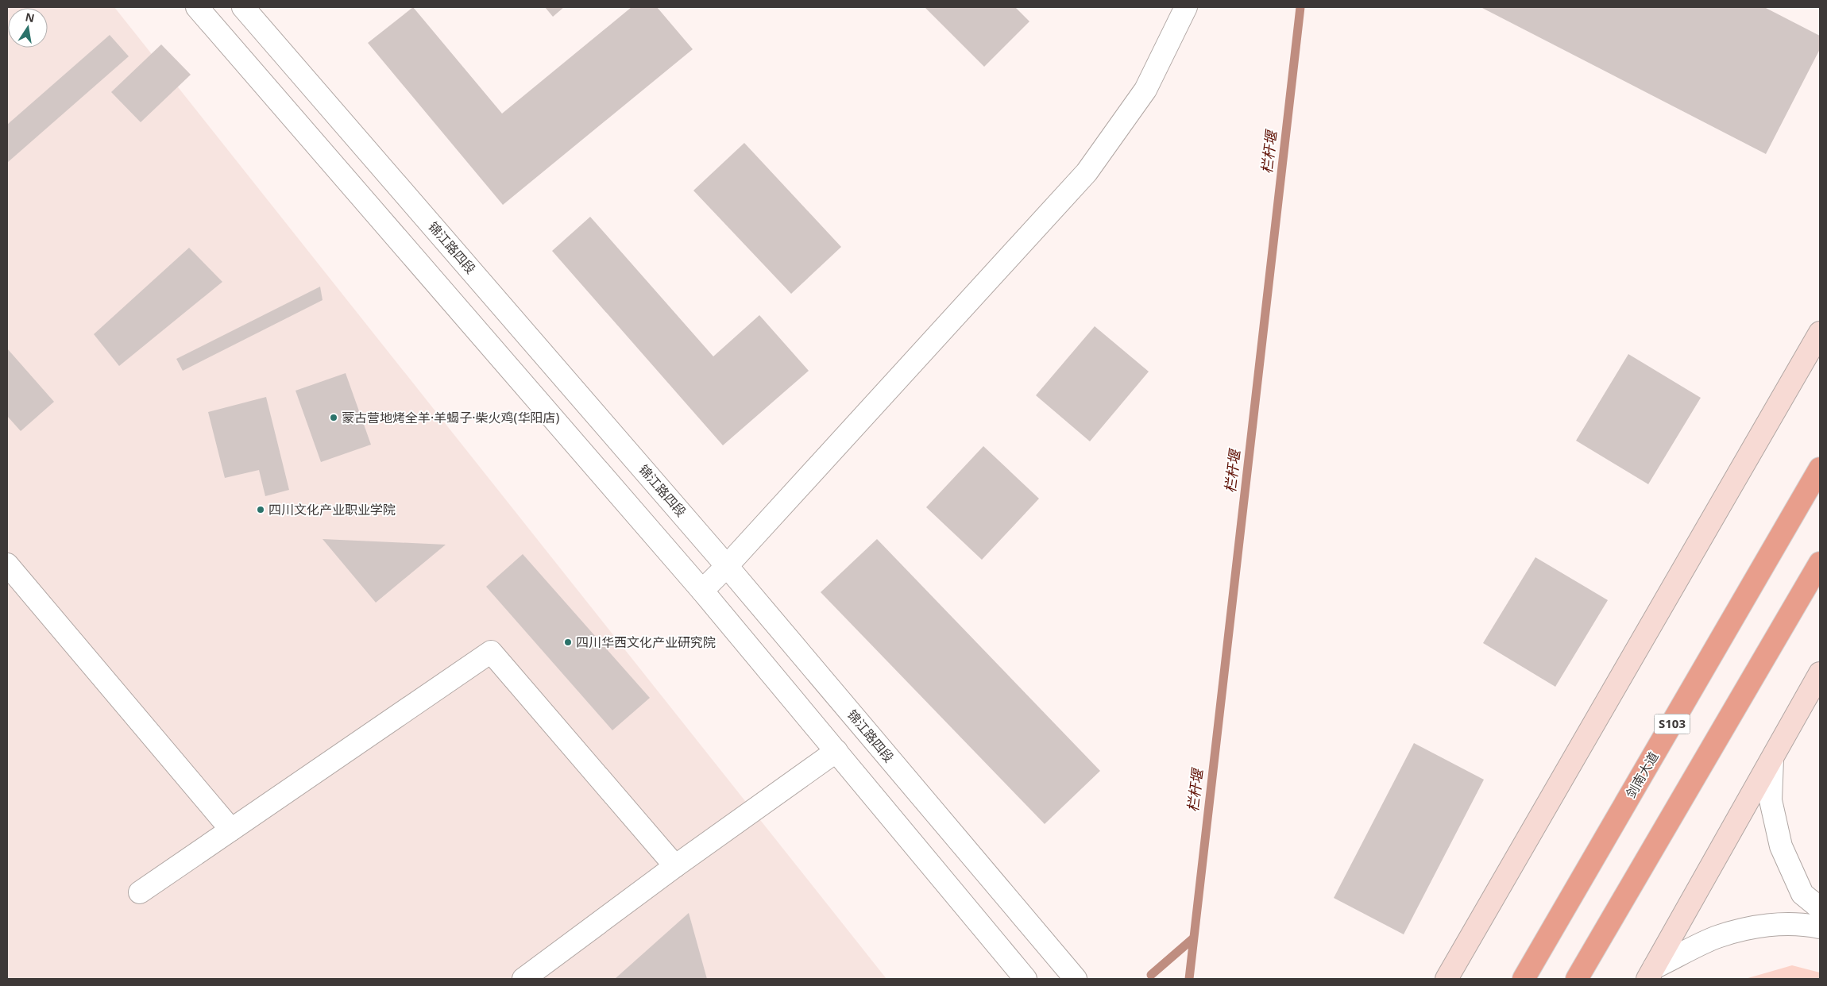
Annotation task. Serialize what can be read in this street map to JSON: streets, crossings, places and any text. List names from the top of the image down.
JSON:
{
  "streets": {
    "highway": ["S103", "剑南大道"],
    "street": ["锦江路四段"]
  },
  "water": ["栏杆堰"],
  "places": ["蒙古营地烤全羊·羊蝎子·柴火鸡(华阳店)", "四川文化产业职业学院", "四川华西文化产业研究院"],
  "north": "top"
}
